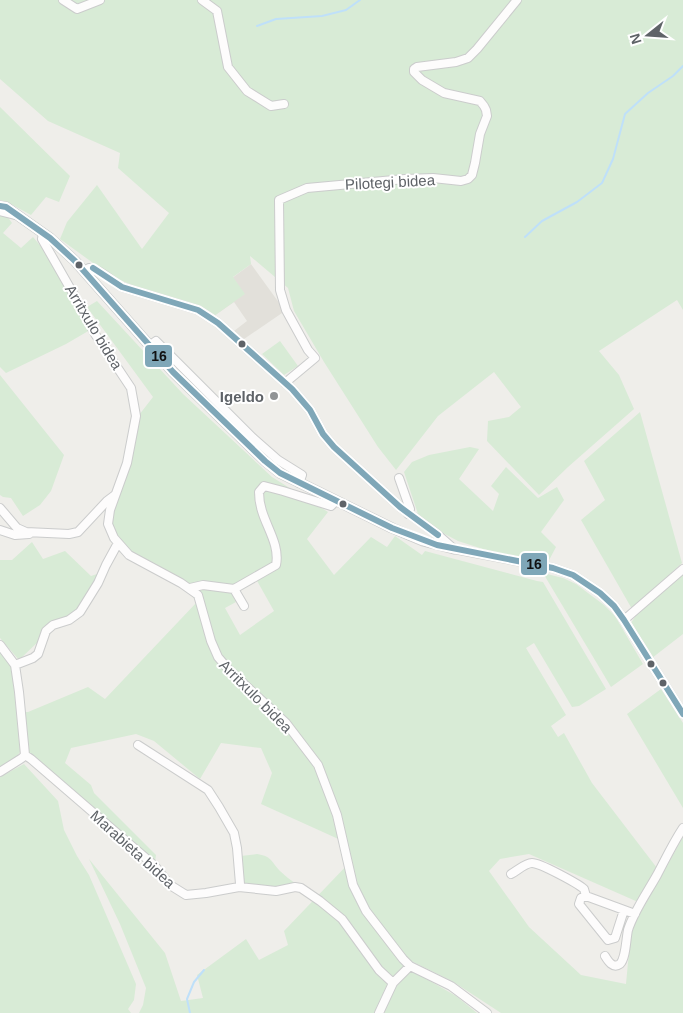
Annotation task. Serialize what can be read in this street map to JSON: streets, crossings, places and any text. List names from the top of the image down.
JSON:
{
  "streets": {
    "street": ["Pilotegi bidea", "Arritxulo bidea", "Marabieta bidea"]
  },
  "places": ["Igeldo"],
  "lines": ["transit line 16"],
  "north": "left"
}
